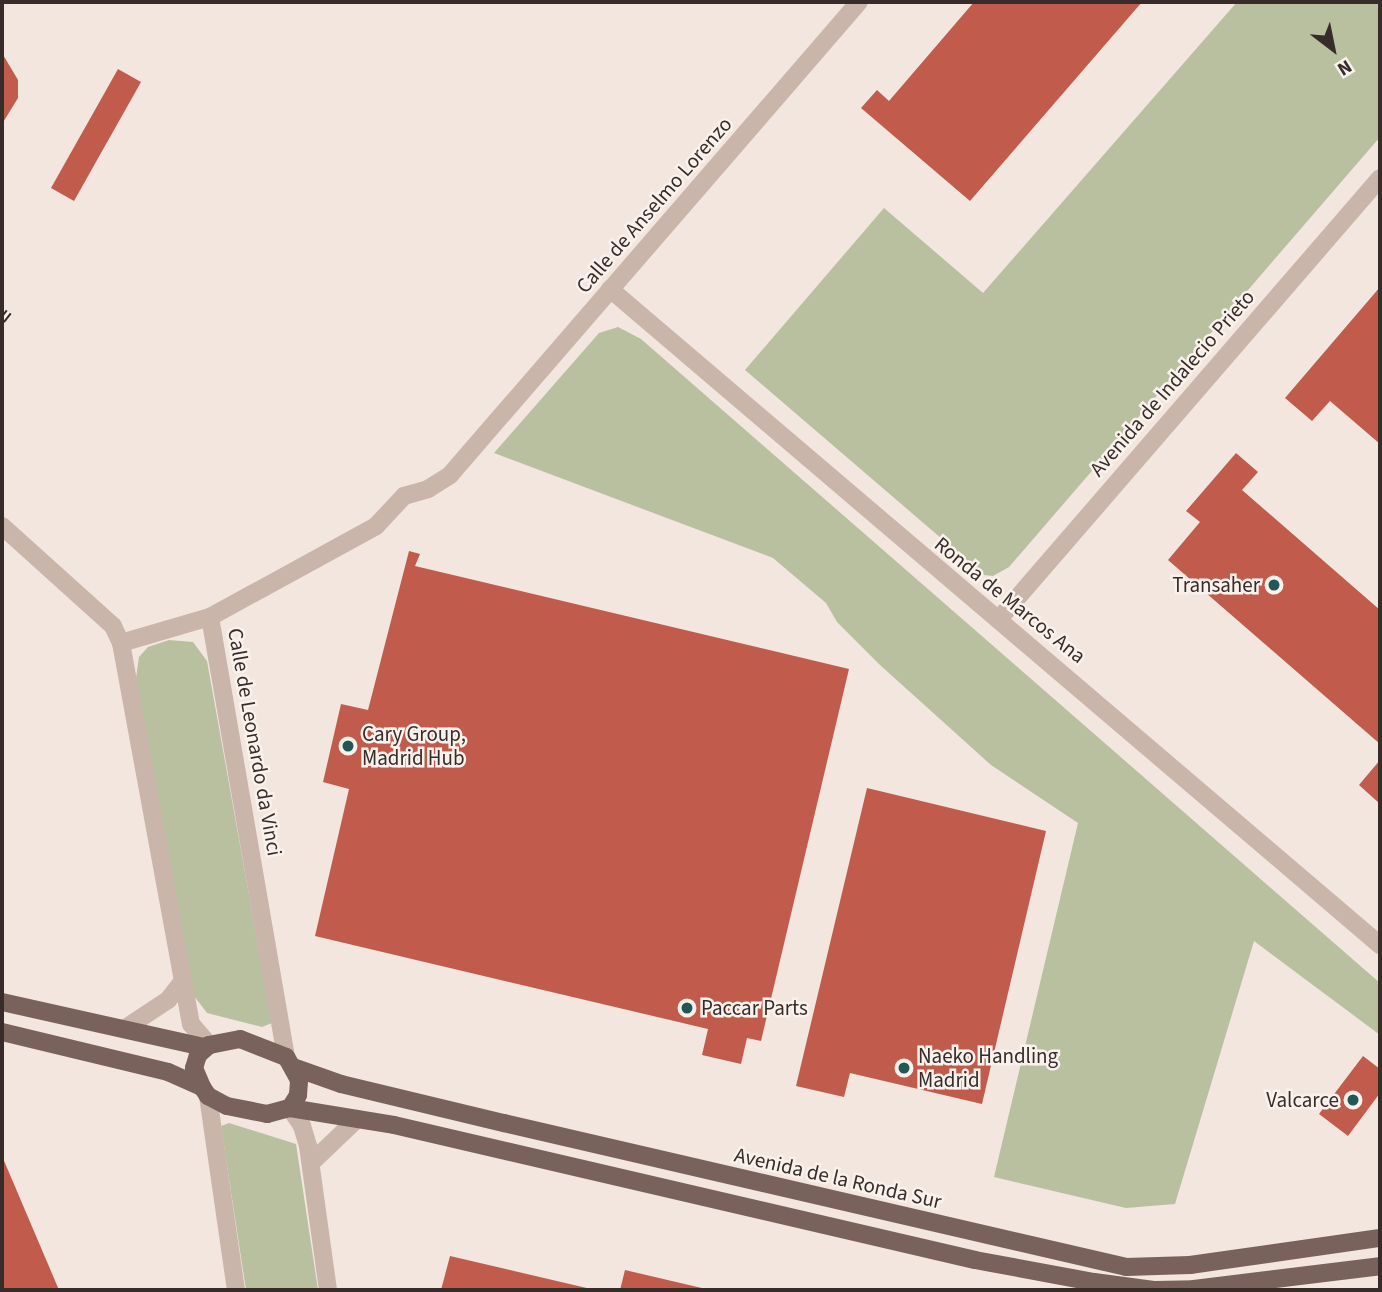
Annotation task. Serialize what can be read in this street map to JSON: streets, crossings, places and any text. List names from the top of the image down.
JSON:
{
  "streets": {
    "main road": ["Avenida de la Ronda Sur"],
    "street": [
      "Calle de Anselmo Lorenzo",
      "Avenida de Indalecio Prieto",
      "Ronda de Marcos Ana",
      "Calle de Leonardo da Vinci"
    ]
  },
  "crossings": [
    ["Calle de Anselmo Lorenzo", "Ronda de Marcos Ana"],
    ["Calle de Anselmo Lorenzo", "Calle de Leonardo da Vinci"],
    ["Avenida de Indalecio Prieto", "Ronda de Marcos Ana"],
    ["Calle de Leonardo da Vinci", "Avenida de la Ronda Sur"]
  ],
  "places": [
    "Transaher",
    "Cary Group, Madrid Hub",
    "Paccar Parts",
    "Naeko Handling Madrid",
    "Valcarce"
  ],
  "north": "bottom right"
}
